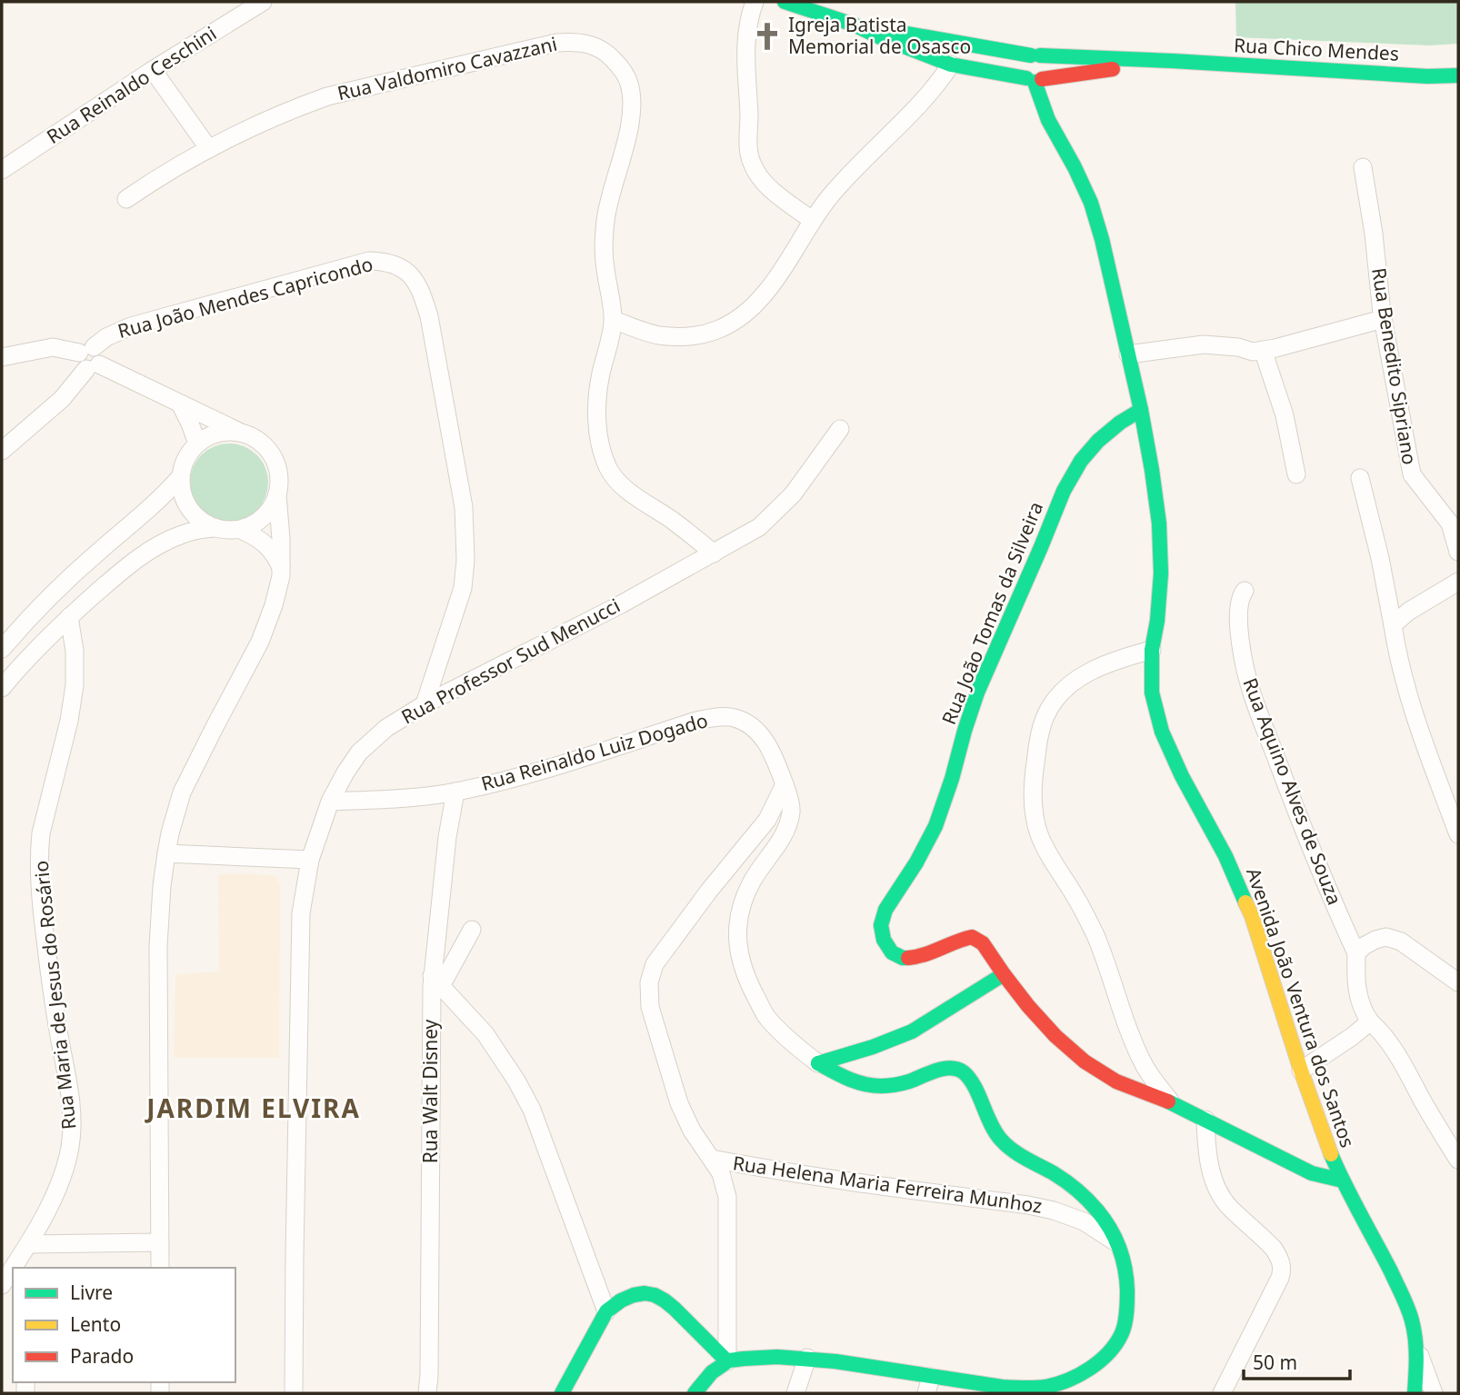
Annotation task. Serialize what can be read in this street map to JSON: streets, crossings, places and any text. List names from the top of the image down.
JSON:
{
  "streets": {
    "street": [
      "Rua Chico Mendes",
      "Rua Valdomiro Cavazzani",
      "Rua Reinaldo Ceschini",
      "Rua João Mendes Capricondo",
      "Rua Benedito Sipriano",
      "Rua João Tomas da Silveira",
      "Rua Professor Sud Menucci",
      "Rua Reinaldo Luiz Dogado",
      "Rua Aquino Alves de Souza",
      "Rua Maria de Jesus do Rosário",
      "Avenida João Ventura dos Santos",
      "Rua Walt Disney",
      "Rua Helena Maria Ferreira Munhoz"
    ]
  },
  "crossings": [
    ["Rua Chico Mendes", "Avenida João Ventura dos Santos"],
    ["Rua Valdomiro Cavazzani", "Rua Professor Sud Menucci"],
    ["Rua João Mendes Capricondo", "Rua Professor Sud Menucci"],
    ["Rua João Tomas da Silveira", "Avenida João Ventura dos Santos"],
    ["Rua Professor Sud Menucci", "Rua Reinaldo Luiz Dogado"],
    ["Rua Reinaldo Luiz Dogado", "Rua Walt Disney"]
  ],
  "districts": ["JARDIM ELVIRA"],
  "places": {
    "church": ["Igreja Batista Memorial de Osasco"]
  },
  "legend": ["Livre", "Lento", "Parado"],
  "scale_bar": "50 m"
}
